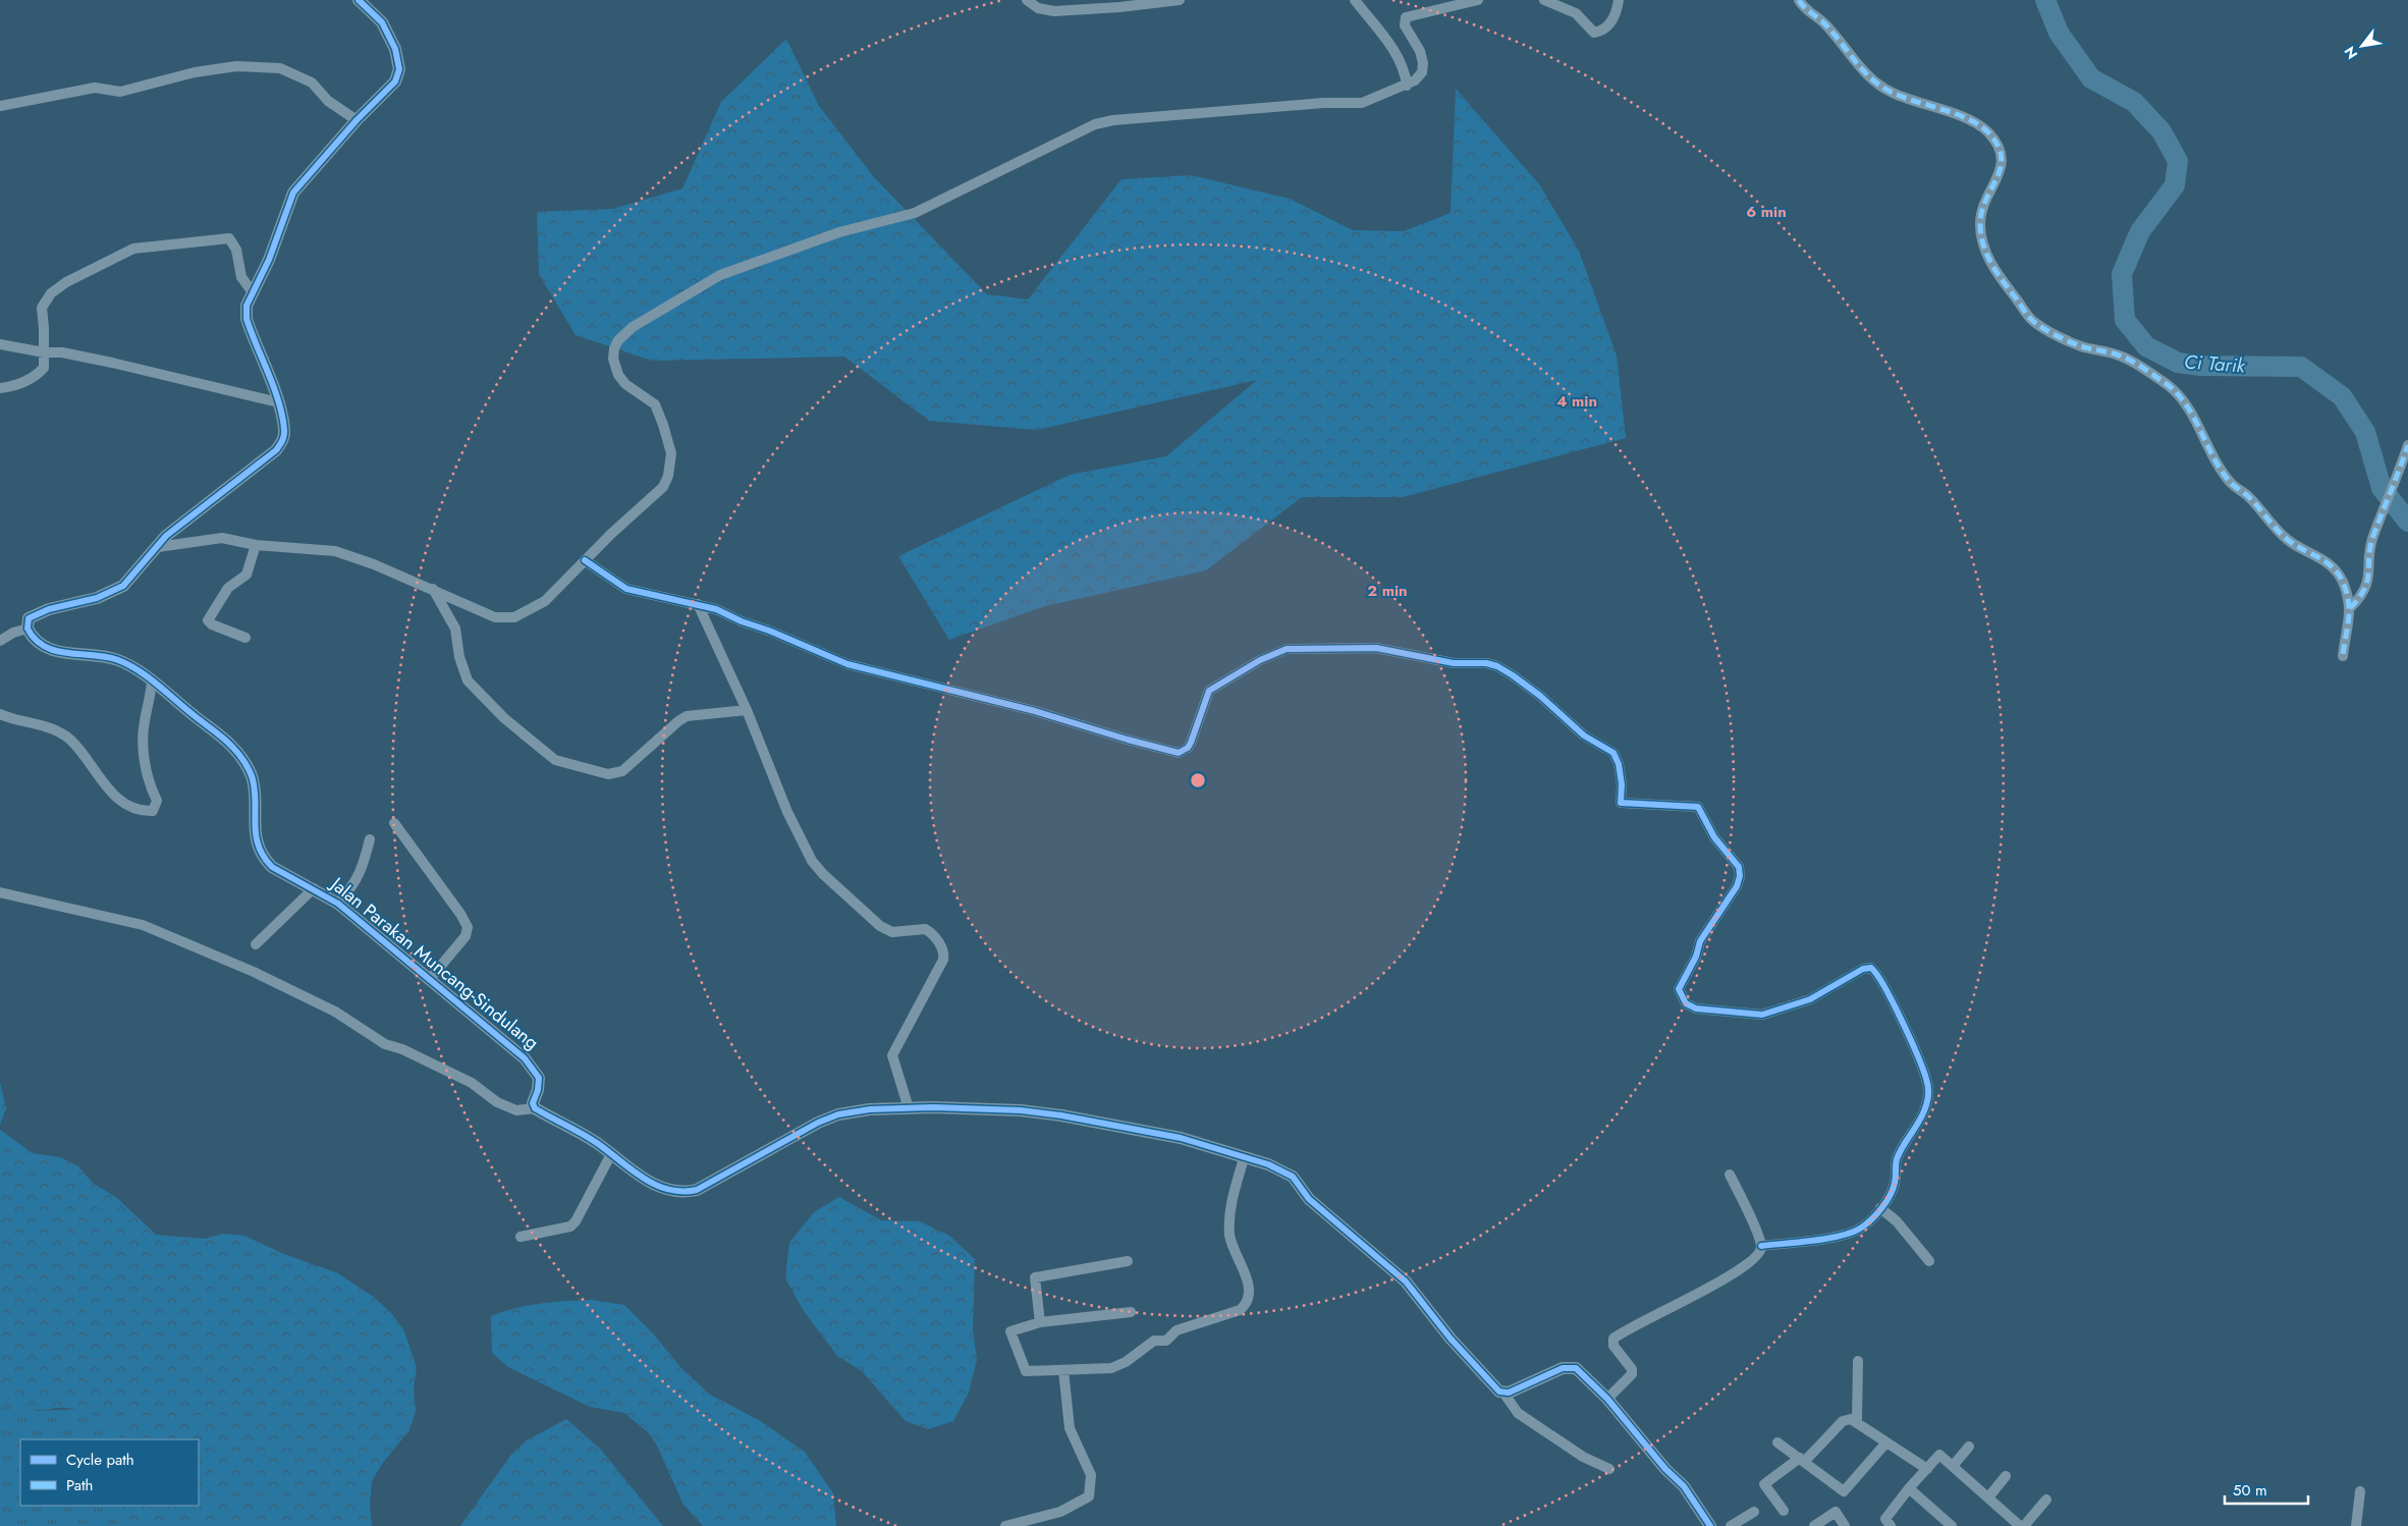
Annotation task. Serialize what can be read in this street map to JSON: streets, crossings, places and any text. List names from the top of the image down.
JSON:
{
  "streets": {
    "street": ["Jalan Parakan Muncang-Sindulang"]
  },
  "water": ["Ci Tarik"],
  "legend": ["Cycle path", "Path"],
  "scale_bar": "50 m",
  "north": "bottom left",
  "rings": ["6 min", "4 min", "2 min"]
}
